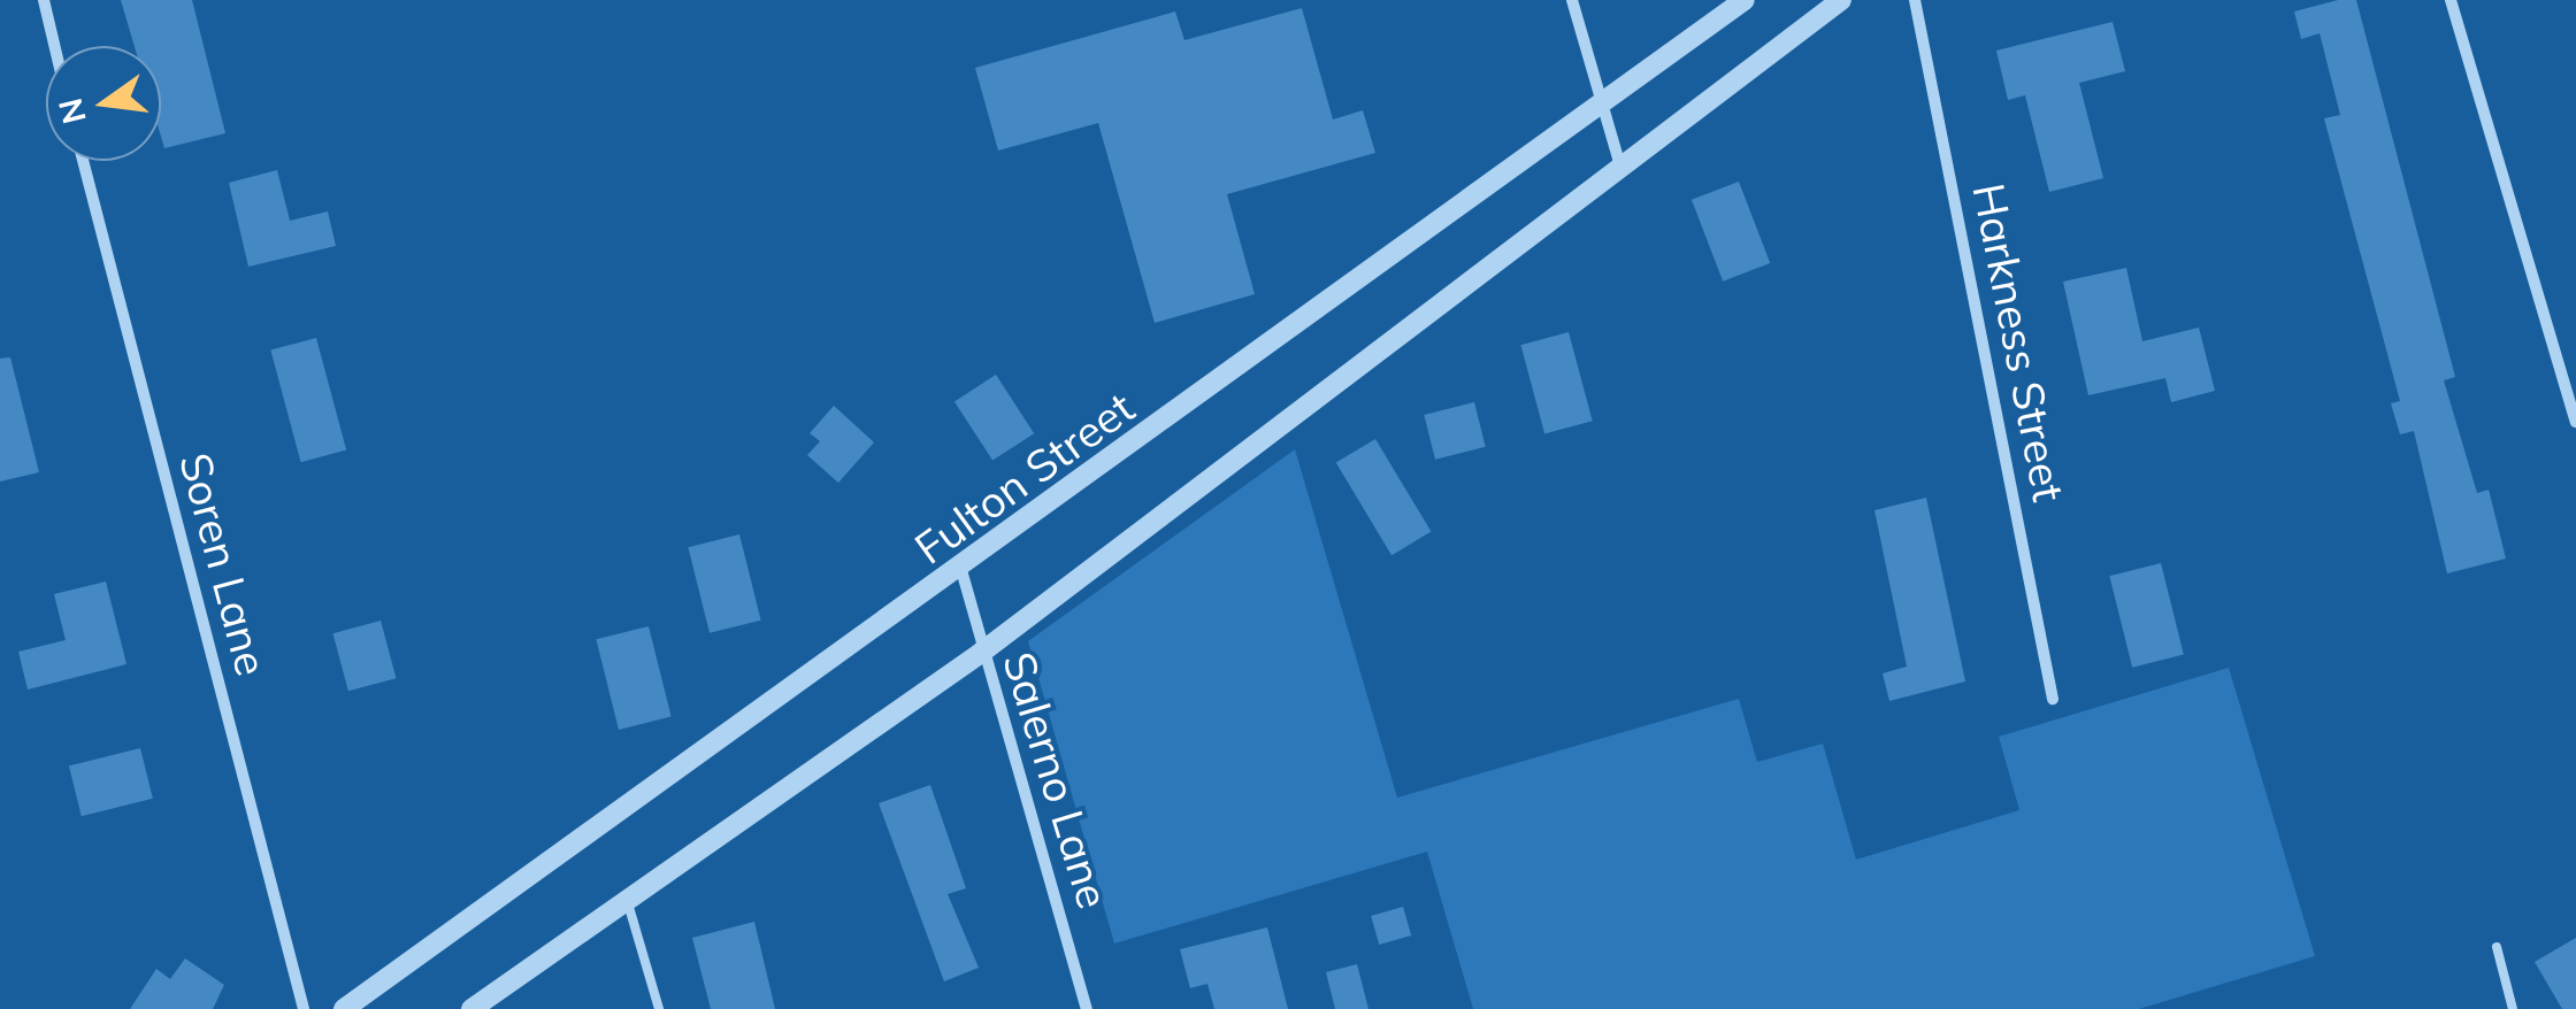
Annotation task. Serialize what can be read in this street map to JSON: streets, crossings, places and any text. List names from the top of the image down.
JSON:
{
  "streets": {
    "street": [
      "Harkness Street",
      "Fulton Street",
      "Soren Lane",
      "Salerno Lane"
    ]
  },
  "crossings": [
    ["Fulton Street", "Salerno Lane"]
  ],
  "north": "left"
}
